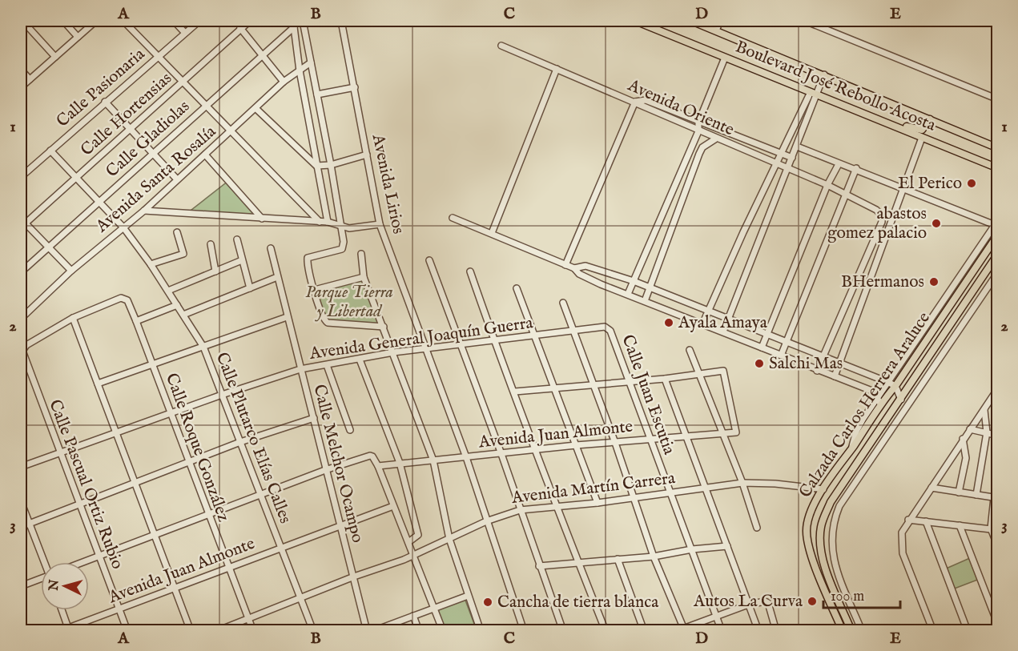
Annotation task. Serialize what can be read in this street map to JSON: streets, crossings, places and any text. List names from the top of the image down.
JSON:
{
  "streets": {
    "main road": ["Boulevard José Rebollo Acosta", "Calzada Carlos Herrera Araluce"],
    "street": [
      "Calle Pasionaria",
      "Avenida Oriente",
      "Calle Hortensias",
      "Calle Gladiolas",
      "Avenida Santa Rosalía",
      "Avenida Lirios",
      "Avenida General Joaquín Guerra",
      "Calle Juan Escutia",
      "Avenida Juan Almonte",
      "Calle Plutarco Elías Calles",
      "Calle Roque González",
      "Calle Melchor Ocampo",
      "Calle Pascual Ortiz Rubio",
      "Avenida Martín Carrera"
    ]
  },
  "crossings": [
    ["Calle Pasionaria", "Calle Plutarco Elías Calles"],
    ["Calle Hortensias", "Calle Plutarco Elías Calles"],
    ["Calle Gladiolas", "Calle Plutarco Elías Calles"],
    ["Avenida Santa Rosalía", "Calle Plutarco Elías Calles"],
    ["Avenida Lirios", "Avenida General Joaquín Guerra"],
    ["Avenida Lirios", "Avenida Juan Almonte"],
    ["Avenida Lirios", "Avenida Martín Carrera"],
    ["Avenida General Joaquín Guerra", "Calle Juan Escutia"],
    ["Avenida General Joaquín Guerra", "Calle Plutarco Elías Calles"],
    ["Avenida General Joaquín Guerra", "Calle Roque González"],
    ["Avenida General Joaquín Guerra", "Calle Melchor Ocampo"],
    ["Avenida General Joaquín Guerra", "Calle Pascual Ortiz Rubio"],
    ["Calle Juan Escutia", "Avenida Juan Almonte"],
    ["Calle Juan Escutia", "Avenida Martín Carrera"],
    ["Calzada Carlos Herrera Araluce", "Avenida Martín Carrera"],
    ["Avenida Juan Almonte", "Calle Plutarco Elías Calles"],
    ["Avenida Juan Almonte", "Calle Roque González"],
    ["Avenida Juan Almonte", "Calle Melchor Ocampo"],
    ["Avenida Juan Almonte", "Calle Pascual Ortiz Rubio"],
    ["Calle Plutarco Elías Calles", "Avenida Martín Carrera"],
    ["Calle Roque González", "Calle Pascual Ortiz Rubio"],
    ["Calle Roque González", "Avenida Martín Carrera"],
    ["Calle Melchor Ocampo", "Avenida Martín Carrera"]
  ],
  "parks": ["Parque Tierra y Libertad"],
  "places": [
    "El Perico",
    "abastos gomez palacio",
    "BHermanos",
    "Ayala Amaya",
    "Salchi Mas",
    "Autos La Curva",
    "Cancha de tierra blanca"
  ],
  "scale_bar": "100 m",
  "north": "left",
  "grid": {
    "columns": [
      "A",
      "B",
      "C",
      "D",
      "E"
    ],
    "rows": ["1", "2", "3"]
  }
}
